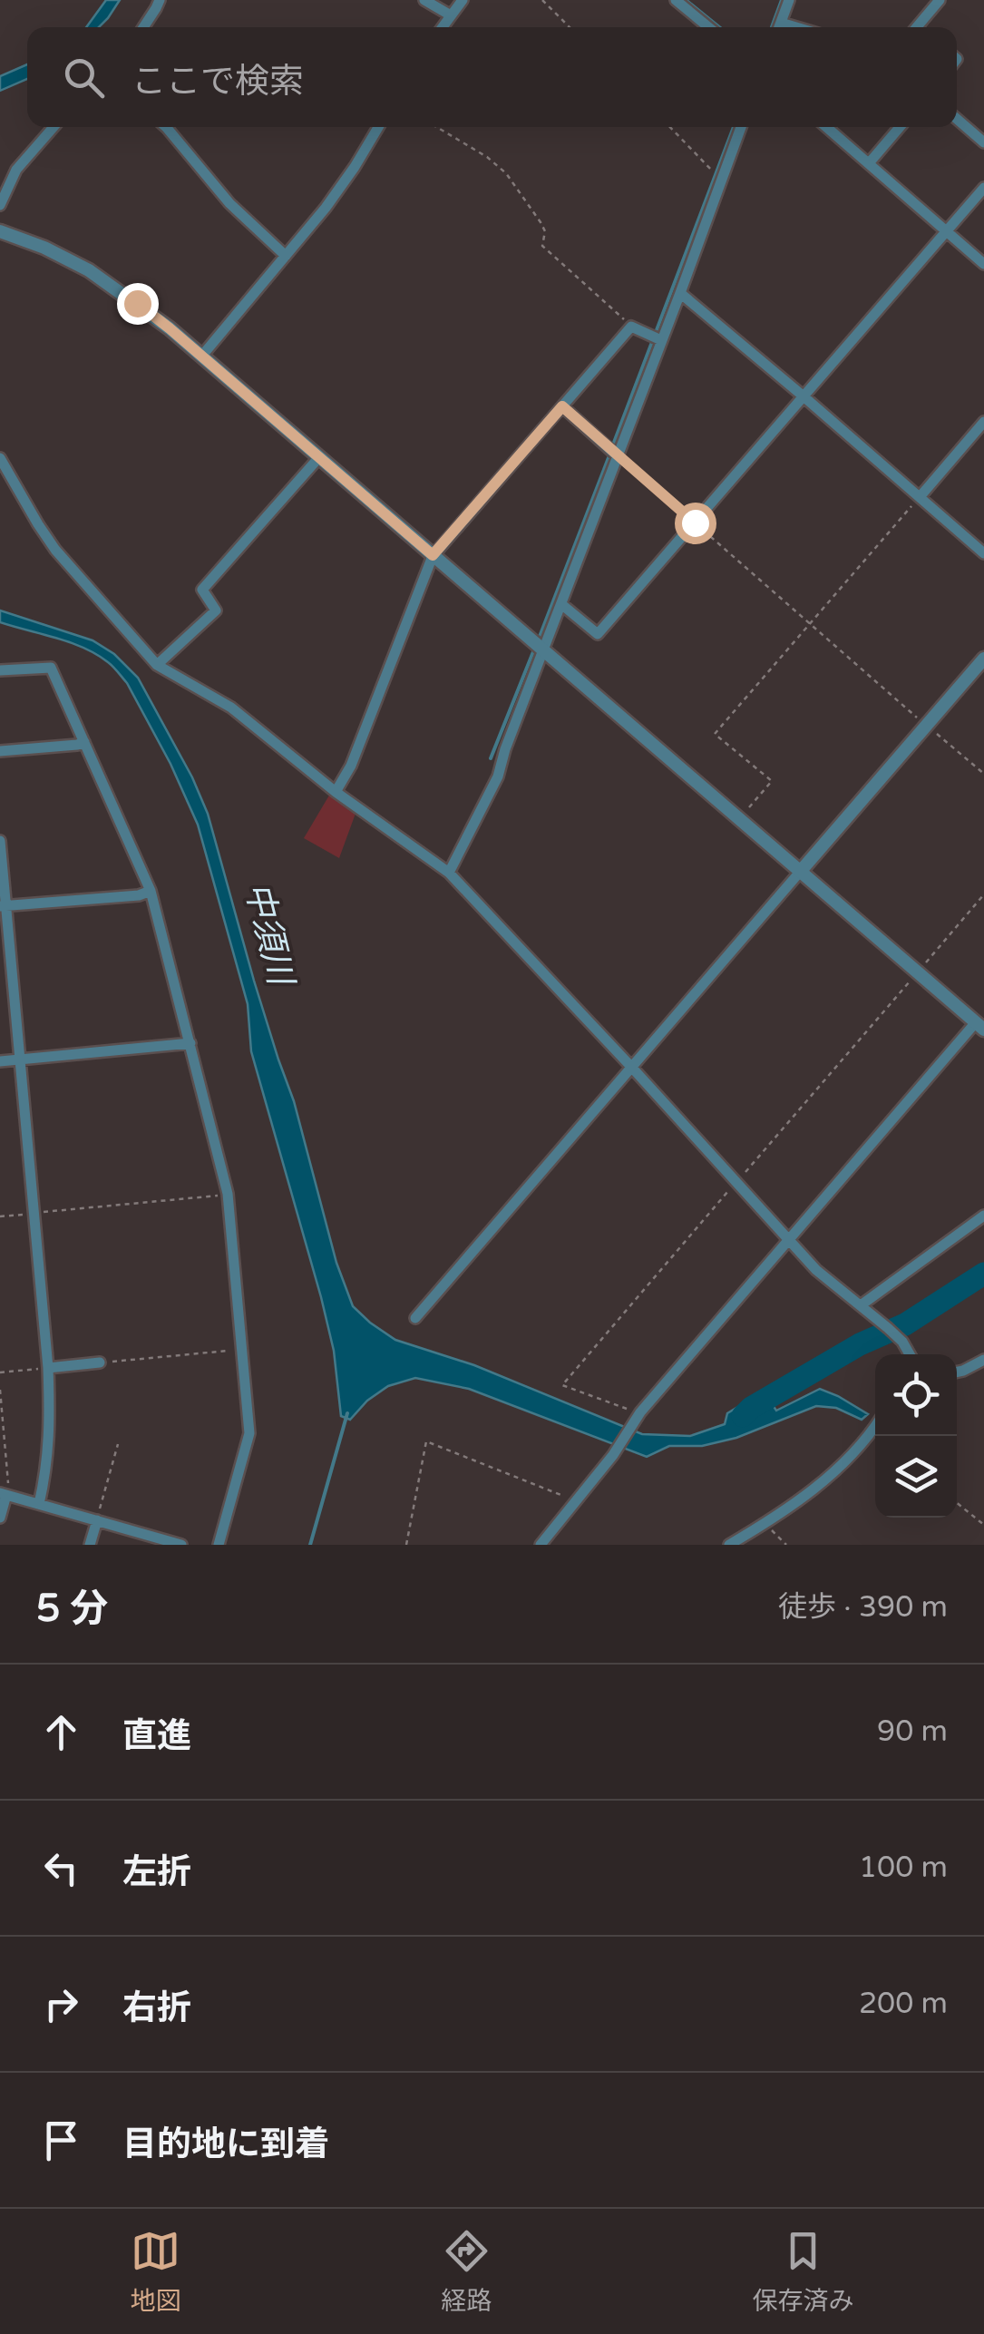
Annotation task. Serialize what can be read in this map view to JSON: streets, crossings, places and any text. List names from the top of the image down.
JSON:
{
  "water": ["中須川"],
  "page": {
    "search": "ここで検索",
    "heading": ["5 分", "徒歩 · 390 m"],
    "list": [
      ["直進", "90 m"],
      ["左折", "100 m"],
      ["右折", "200 m"],
      "目的地に到着"
    ],
    "nav": ["地図", "経路", "保存済み"]
  }
}
